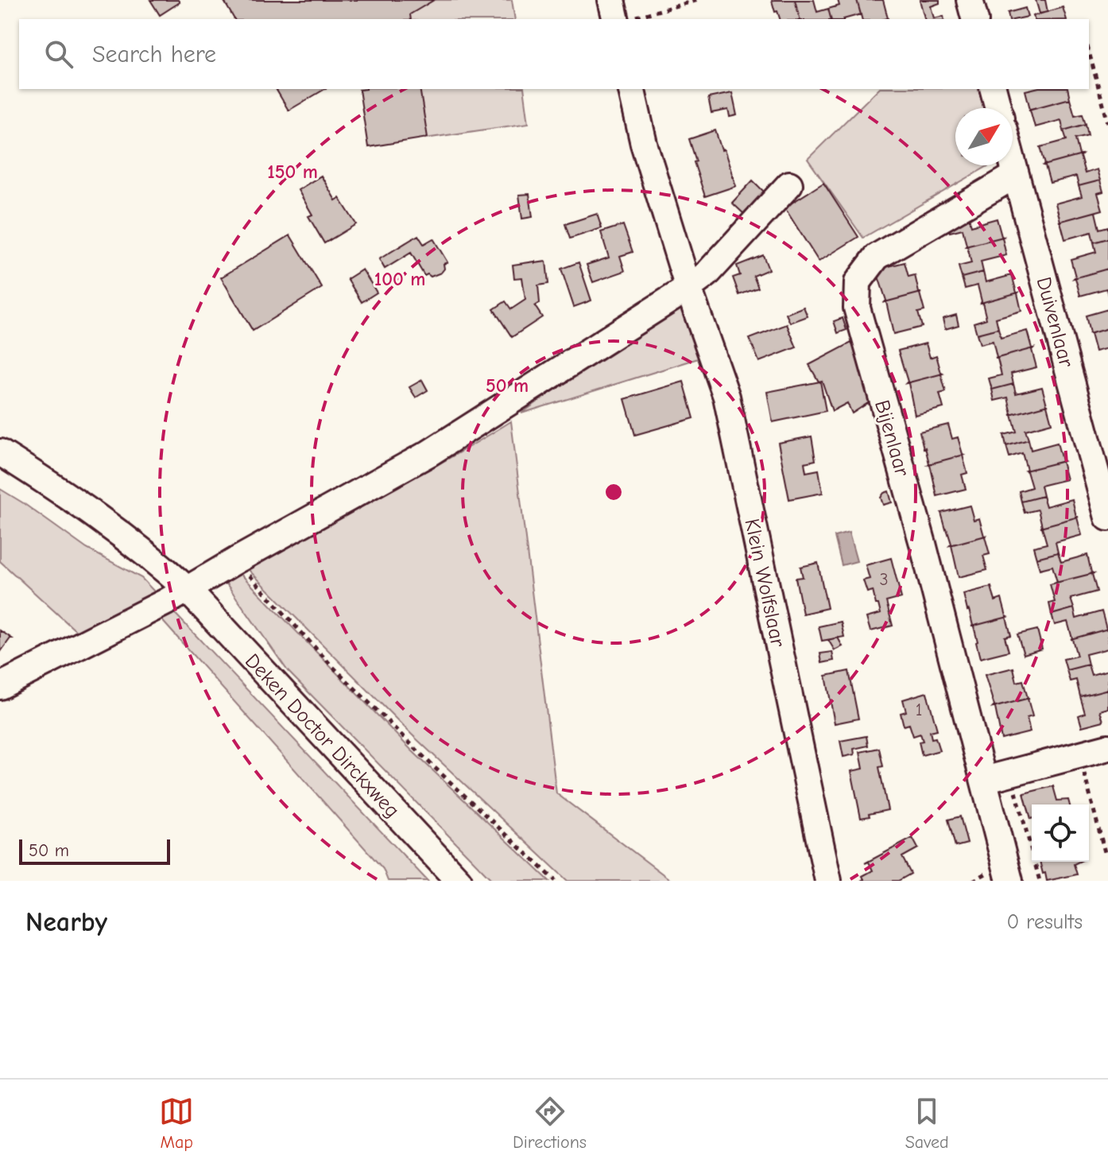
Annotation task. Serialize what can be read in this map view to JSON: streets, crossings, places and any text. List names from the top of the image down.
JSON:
{
  "streets": {
    "street": [
      "Duivenlaar",
      "Bijenlaar",
      "Klein Wolfslaar",
      "Deken Doctor Dirckxweg"
    ]
  },
  "crossings": [
    ["Duivenlaar", "Bijenlaar"]
  ],
  "house_numbers": ["3", "1"],
  "scale_bar": "50 m",
  "north": "top right",
  "page": {
    "search": "Search here",
    "scale": "50 m",
    "heading": ["Nearby", "0 results"],
    "nav": ["Map", "Directions", "Saved"]
  },
  "rings": ["150 m", "100 m", "50 m"]
}
